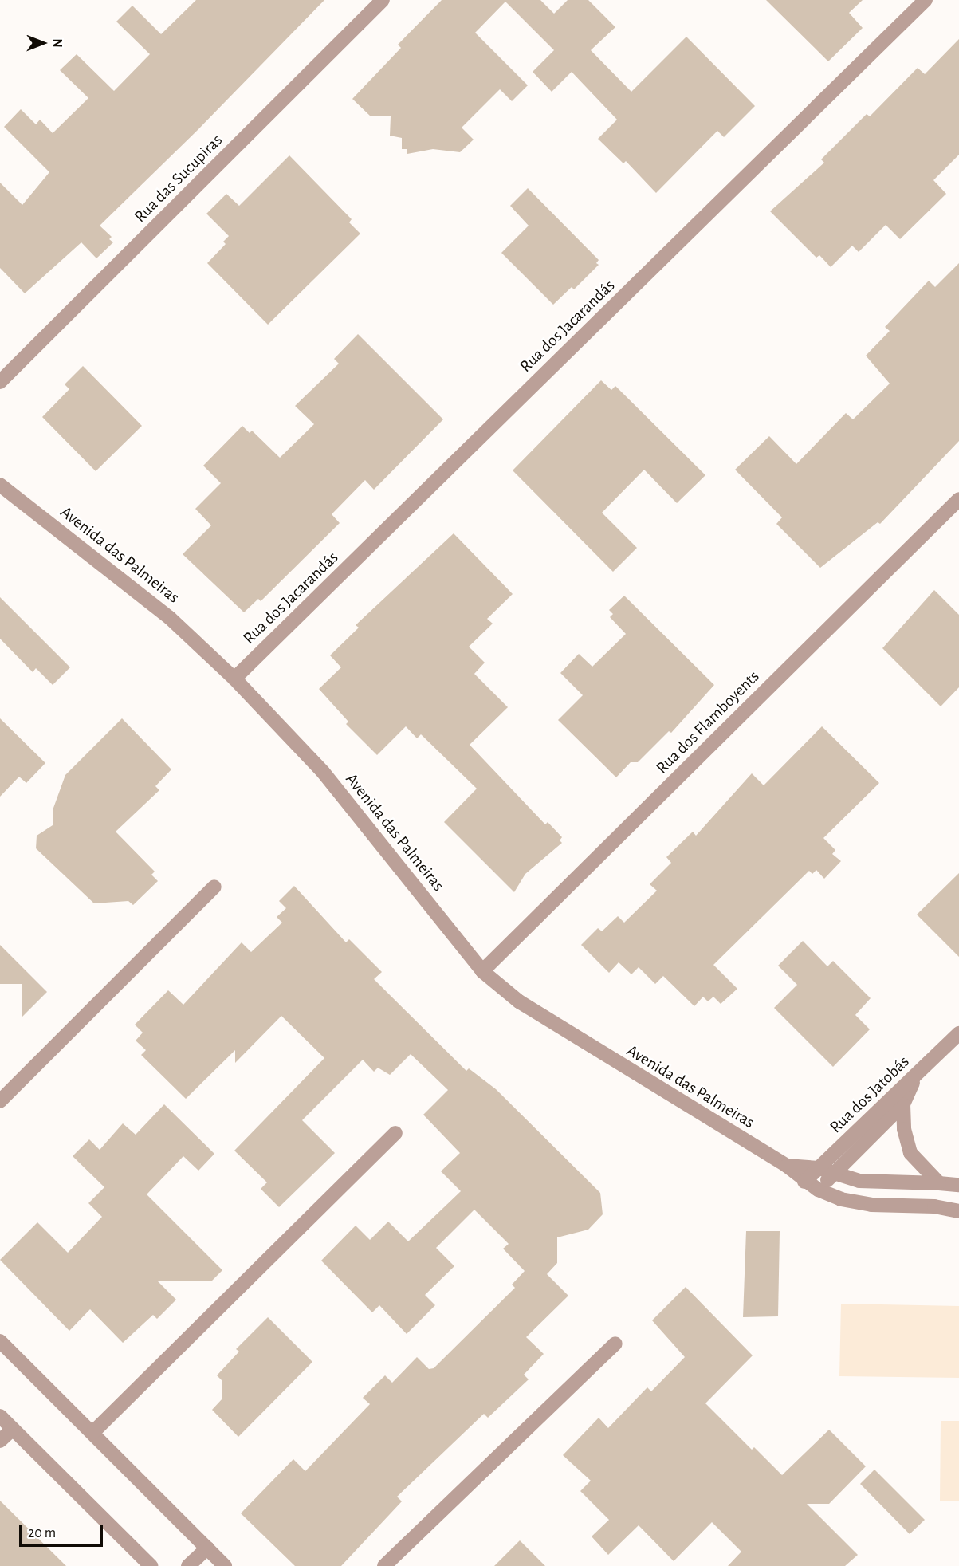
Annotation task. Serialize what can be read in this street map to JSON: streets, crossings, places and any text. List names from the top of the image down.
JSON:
{
  "streets": {
    "street": [
      "Rua das Sucupiras",
      "Rua dos Jacarandás",
      "Avenida das Palmeiras",
      "Rua dos Flamboyents",
      "Rua dos Jatobás"
    ]
  },
  "crossings": [
    ["Rua dos Jacarandás", "Avenida das Palmeiras"],
    ["Avenida das Palmeiras", "Rua dos Flamboyents"],
    ["Avenida das Palmeiras", "Rua dos Jatobás"]
  ],
  "scale_bar": "20 m",
  "north": "right"
}
